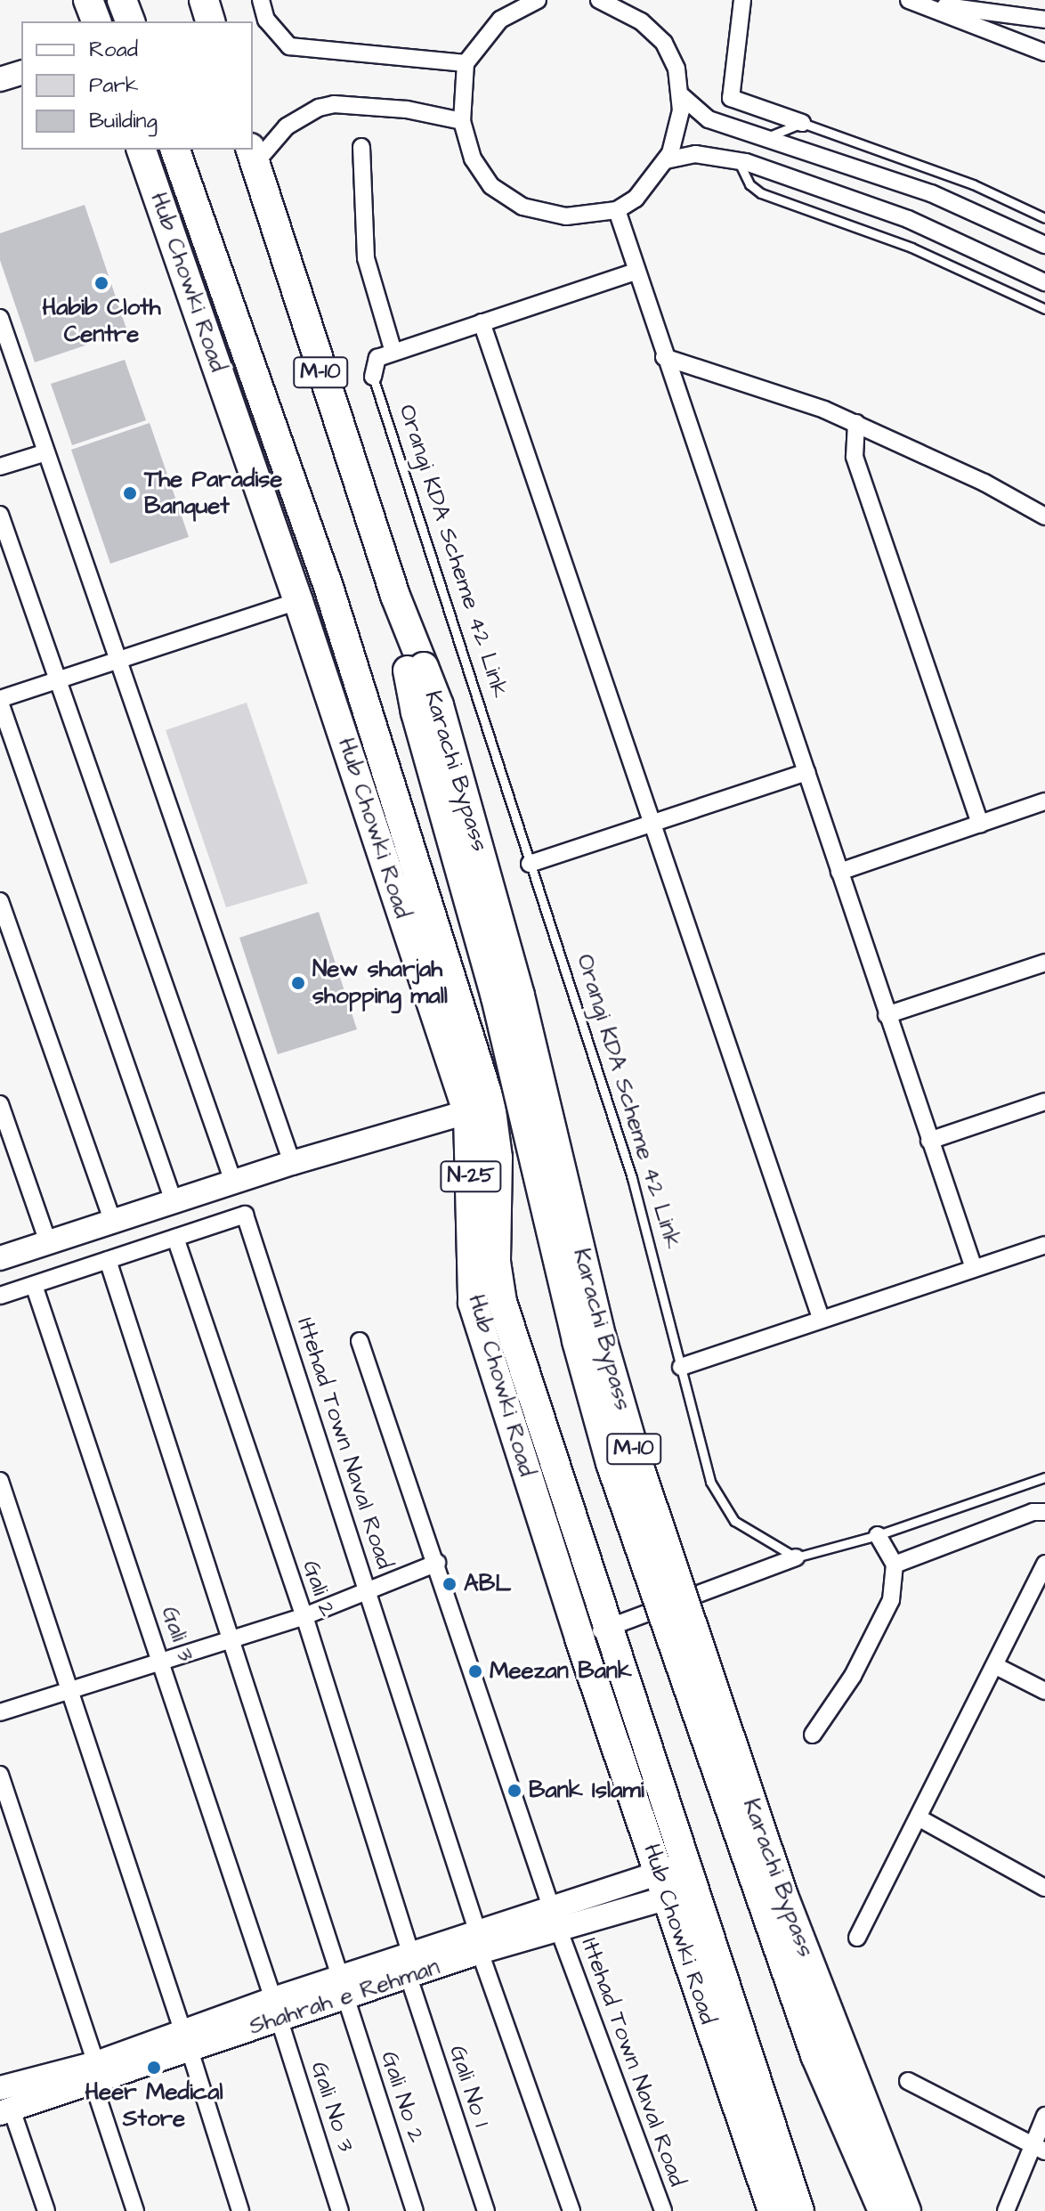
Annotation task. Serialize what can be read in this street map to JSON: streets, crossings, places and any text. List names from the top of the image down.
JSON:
{
  "streets": {
    "highway": [
      "Hub Chowki Road",
      "M-10",
      "Karachi Bypass",
      "N-25"
    ],
    "main road": ["Shahrah e Rehman"],
    "street": [
      "Ittehad Town Naval Road",
      "Gali 2",
      "Gali 3",
      "Gali No 1",
      "Gali No 2",
      "Gali No 3"
    ],
    "lane": ["Orangi KDA Scheme 42 Link"]
  },
  "crossings": [
    ["Hub Chowki Road", "Shahrah e Rehman"],
    ["Ittehad Town Naval Road", "Gali 2"],
    ["Ittehad Town Naval Road", "Gali 3"],
    ["Ittehad Town Naval Road", "Shahrah e Rehman"],
    ["Gali 2", "Shahrah e Rehman"],
    ["Gali 2", "Gali No 1"],
    ["Gali 3", "Shahrah e Rehman"],
    ["Gali 3", "Gali No 3"],
    ["Shahrah e Rehman", "Gali No 1"],
    ["Shahrah e Rehman", "Gali No 2"],
    ["Shahrah e Rehman", "Gali No 3"]
  ],
  "places": [
    "Habib Cloth Centre",
    "The Paradise Banquet",
    "New sharjah shopping mall",
    "ABL",
    "Meezan Bank",
    "Bank Islami",
    "Heer Medical Store"
  ],
  "legend": ["Road", "Park", "Building"]
}
